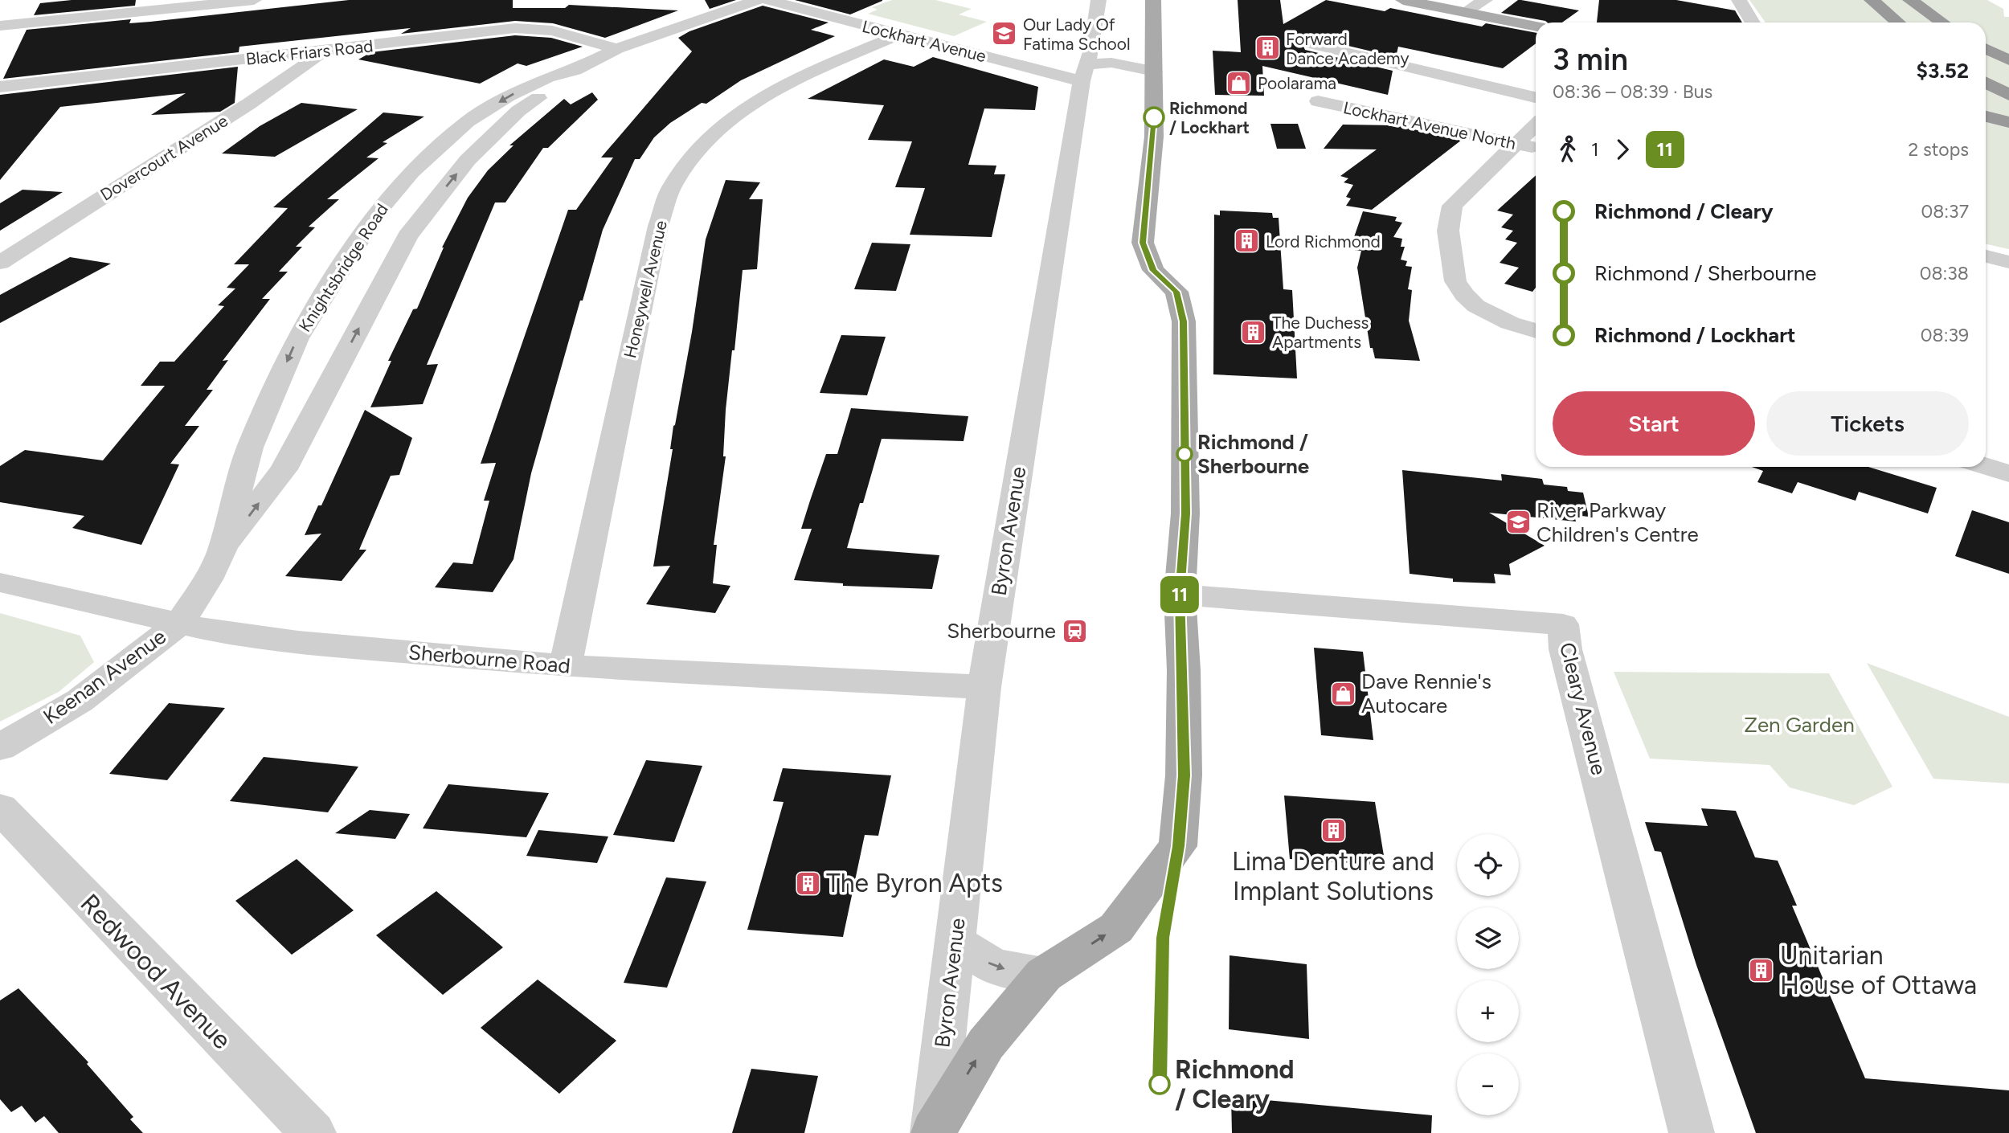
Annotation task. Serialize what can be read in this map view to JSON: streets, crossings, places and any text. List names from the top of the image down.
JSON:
{
  "streets": {
    "street": [
      "Lockhart Avenue",
      "Black Friars Road",
      "Lockhart Avenue North",
      "Dovercourt Avenue",
      "Knightsbridge Road",
      "Honeywell Avenue",
      "Byron Avenue",
      "Sherbourne Road",
      "Keenan Avenue",
      "Cleary Avenue",
      "Redwood Avenue"
    ]
  },
  "crossings": [
    ["Lockhart Avenue", "Honeywell Avenue"],
    ["Lockhart Avenue", "Byron Avenue"],
    ["Black Friars Road", "Dovercourt Avenue"],
    ["Black Friars Road", "Knightsbridge Road"],
    ["Knightsbridge Road", "Sherbourne Road"],
    ["Knightsbridge Road", "Keenan Avenue"],
    ["Honeywell Avenue", "Sherbourne Road"],
    ["Byron Avenue", "Sherbourne Road"],
    ["Sherbourne Road", "Keenan Avenue"]
  ],
  "parks": ["Zen Garden"],
  "places": {
    "school or university": ["Our Lady Of Fatima School", "River Parkway Children's Centre"],
    "building": [
      "Forward Dance Academy",
      "Lord Richmond",
      "The Duchess Apartments",
      "Lima Denture and Implant Solutions",
      "The Byron Apts",
      "Unitarian House of Ottawa"
    ],
    "shop": ["Poolarama", "Dave Rennie's Autocare"],
    "other": ["Richmond / Lockhart", "Richmond / Sherbourne", "Richmond / Cleary"],
    "station": ["Sherbourne"]
  },
  "lines": ["bus line 11"],
  "page": {
    "on_map": "11",
    "heading": ["3 min", "08:36 – 08:39 · Bus", "$3.52"],
    "legs": ["1", "11", "2 stops"],
    "list": [
      {
        "name": "Richmond / Cleary",
        "value": "08:37"
      },
      {
        "name": "Richmond / Sherbourne",
        "value": "08:38"
      },
      {
        "name": "Richmond / Lockhart",
        "value": "08:39"
      }
    ],
    "buttons": ["Start", "Tickets"],
    "map_buttons": ["+", "−"]
  }
}
